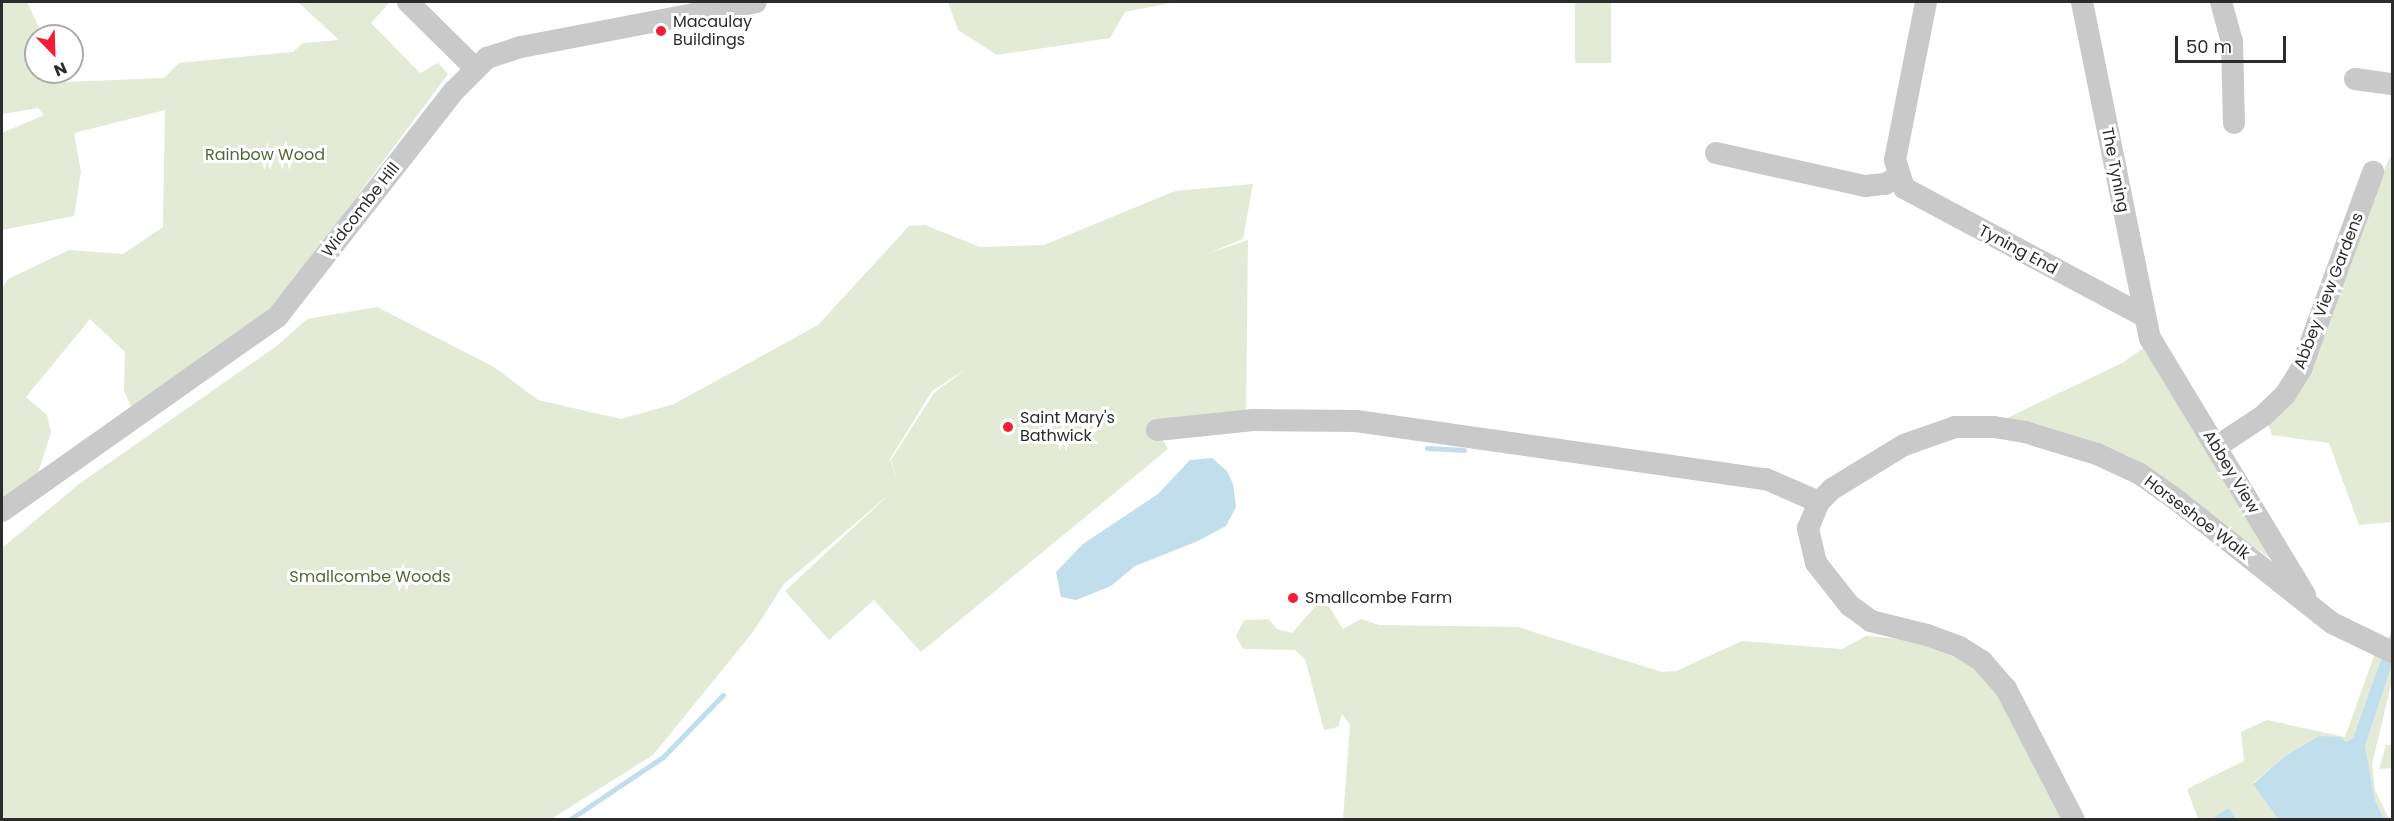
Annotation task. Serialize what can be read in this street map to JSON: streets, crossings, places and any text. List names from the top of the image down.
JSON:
{
  "streets": {
    "street": [
      "The Tyning",
      "Widcombe Hill",
      "Tyning End",
      "Abbey View Gardens",
      "Abbey View",
      "Horseshoe Walk"
    ]
  },
  "crossings": [
    ["The Tyning", "Tyning End"],
    ["The Tyning", "Abbey View"],
    ["Abbey View Gardens", "Abbey View"],
    ["Abbey View", "Horseshoe Walk"]
  ],
  "parks": ["Rainbow Wood", "Smallcombe Woods"],
  "places": ["Macaulay Buildings", "Saint Mary's Bathwick", "Smallcombe Farm"],
  "scale_bar": "50 m",
  "north": "bottom right"
}
